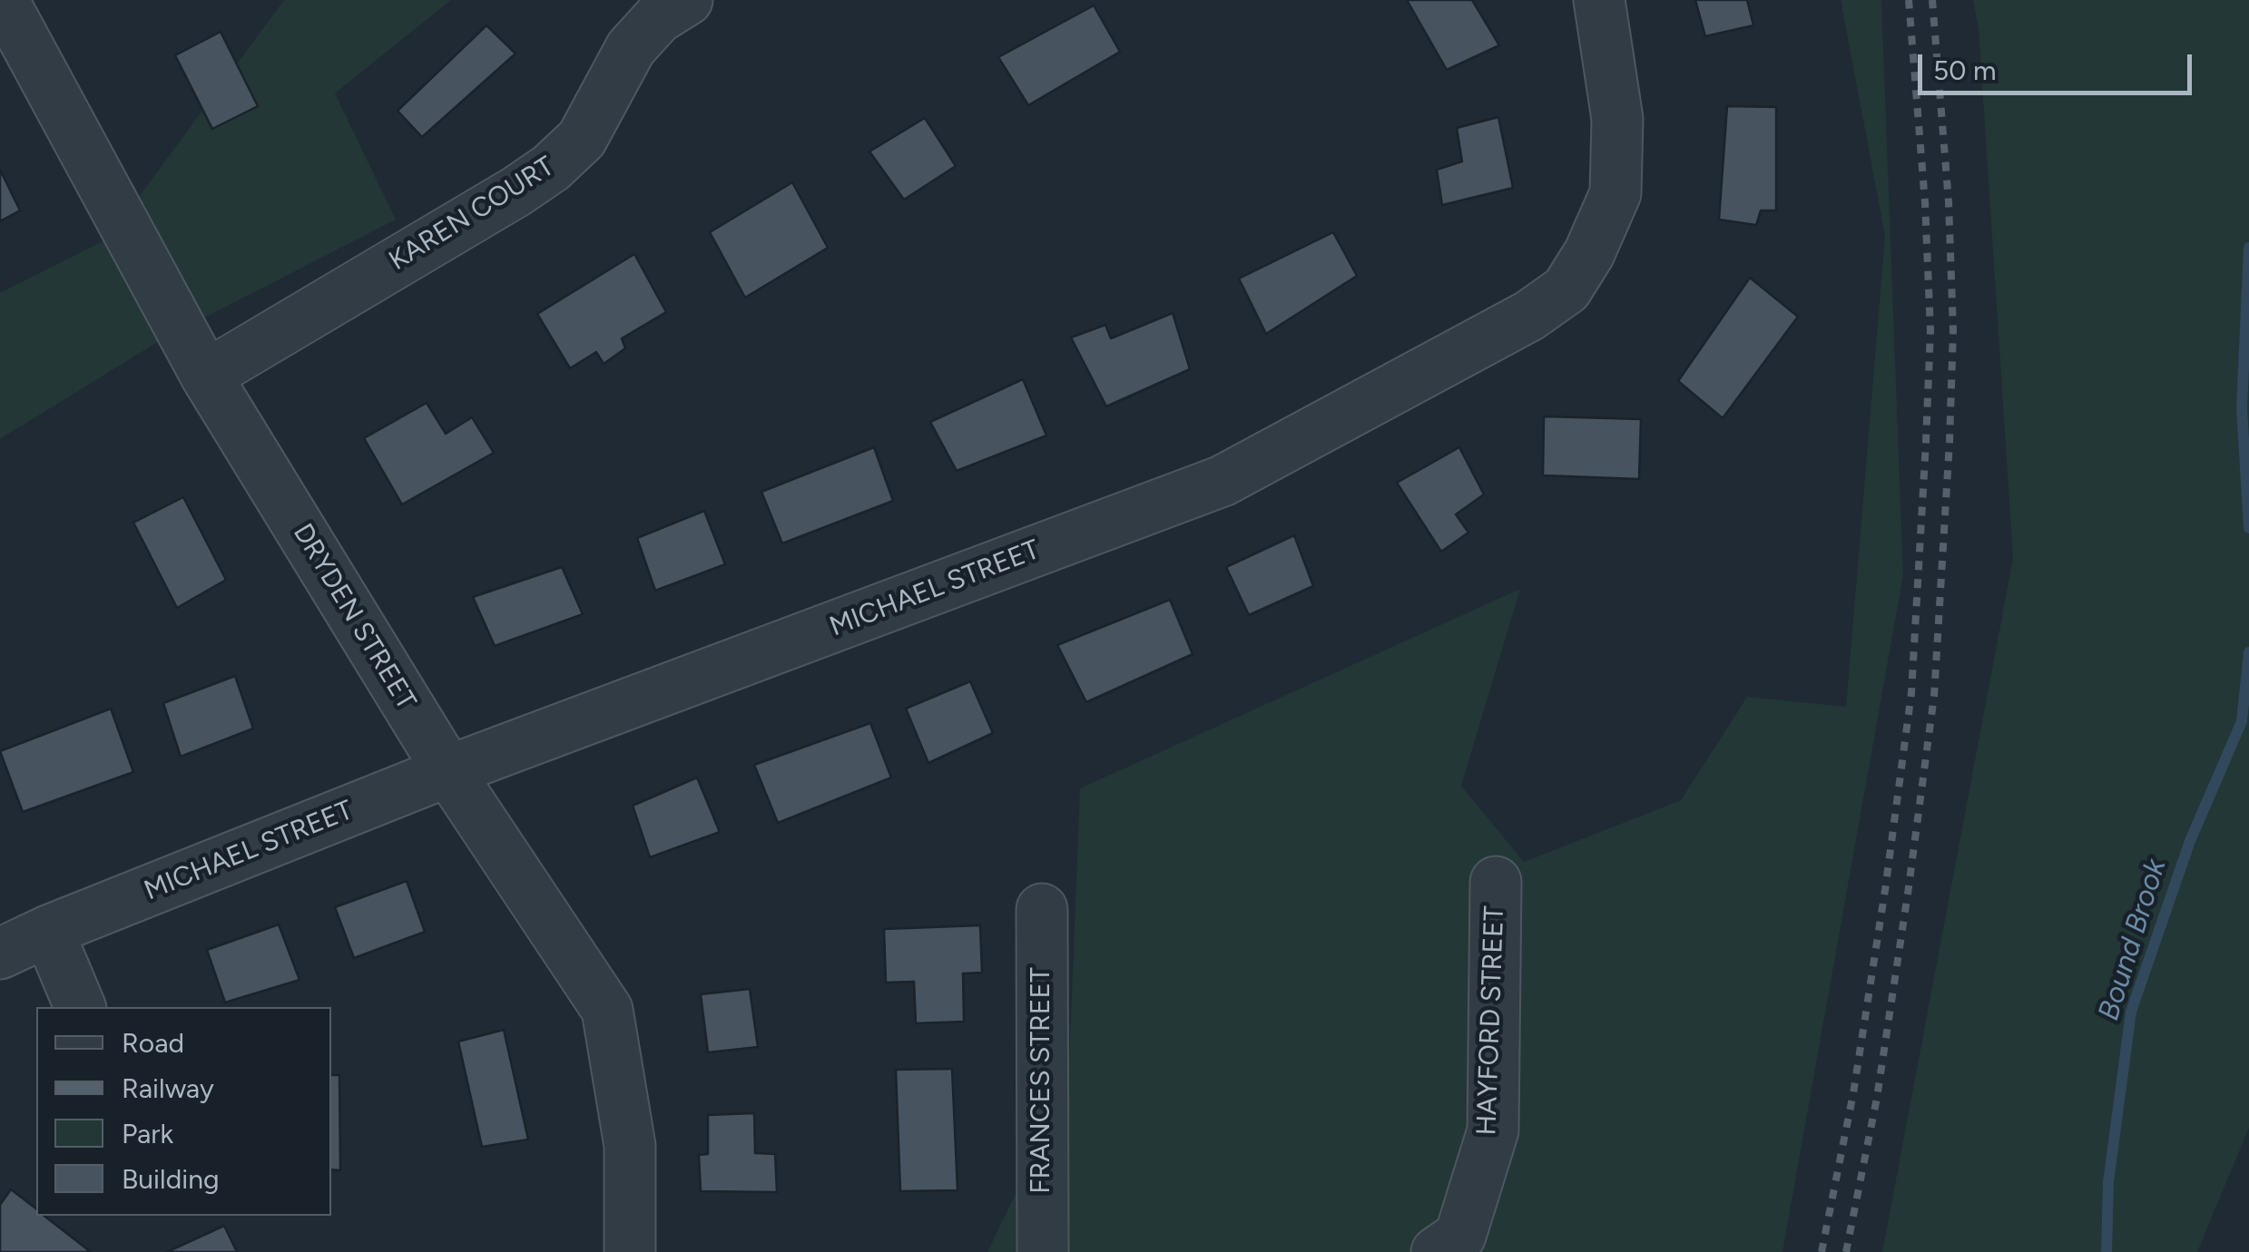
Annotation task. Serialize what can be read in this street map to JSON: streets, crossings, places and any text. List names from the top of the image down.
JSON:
{
  "streets": {
    "street": [
      "KAREN COURT",
      "MICHAEL STREET",
      "DRYDEN STREET",
      "HAYFORD STREET",
      "FRANCES STREET"
    ]
  },
  "crossings": [
    ["KAREN COURT", "DRYDEN STREET"],
    ["MICHAEL STREET", "DRYDEN STREET"]
  ],
  "water": ["Bound Brook"],
  "legend": [
    "Road",
    "Railway",
    "Park",
    "Building"
  ],
  "scale_bar": "50 m"
}
